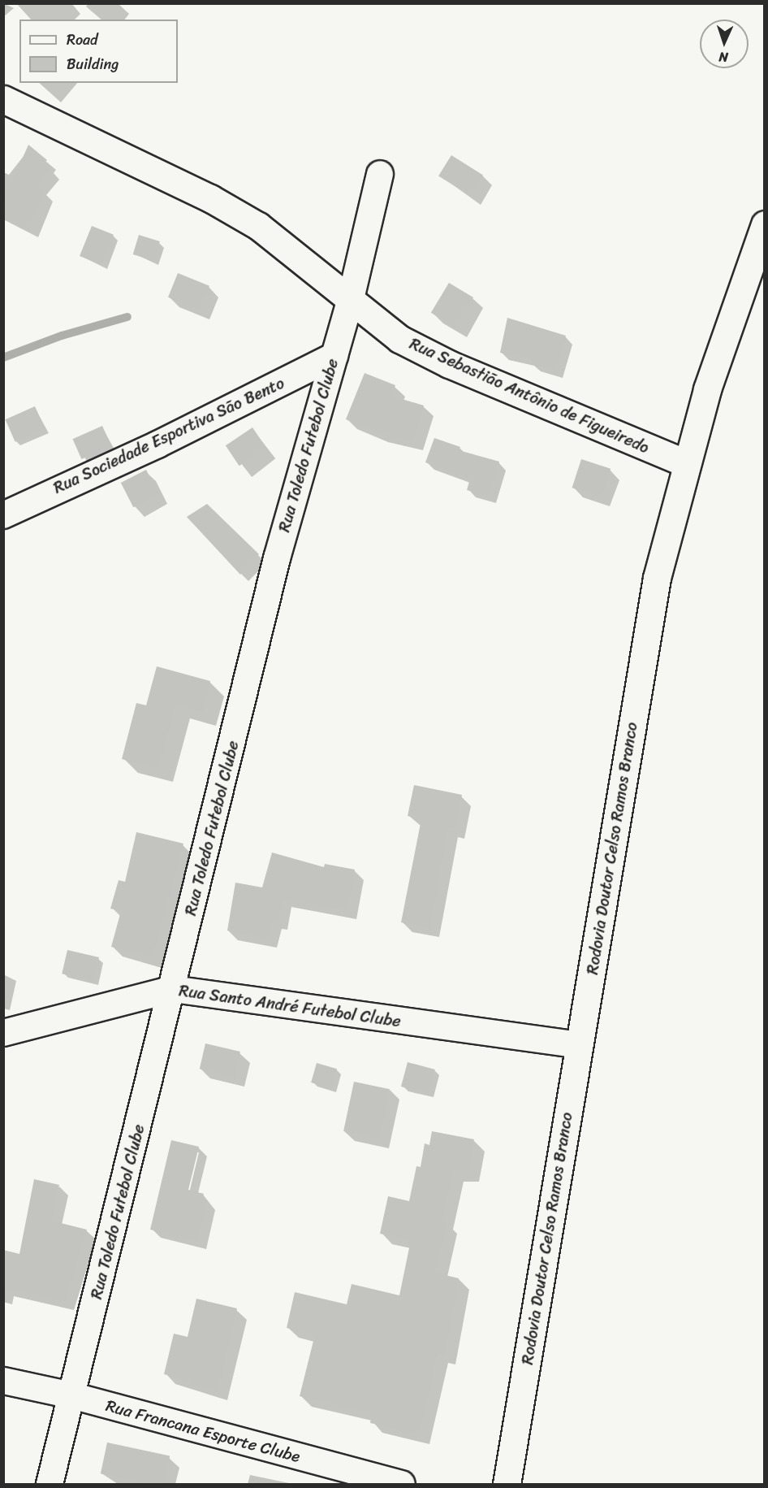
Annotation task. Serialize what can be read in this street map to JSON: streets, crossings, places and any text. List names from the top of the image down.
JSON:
{
  "streets": {
    "street": [
      "Rua Sebastião Antônio de Figueiredo",
      "Rua Sociedade Esportiva São Bento",
      "Rua Toledo Futebol Clube",
      "Rodovia Doutor Celso Ramos Branco",
      "Rua Santo André Futebol Clube",
      "Rua Francana Esporte Clube"
    ]
  },
  "crossings": [
    ["Rua Sebastião Antônio de Figueiredo", "Rua Toledo Futebol Clube"],
    ["Rua Sebastião Antônio de Figueiredo", "Rodovia Doutor Celso Ramos Branco"],
    ["Rua Sociedade Esportiva São Bento", "Rua Toledo Futebol Clube"],
    ["Rua Toledo Futebol Clube", "Rua Santo André Futebol Clube"],
    ["Rua Toledo Futebol Clube", "Rua Francana Esporte Clube"],
    ["Rodovia Doutor Celso Ramos Branco", "Rua Santo André Futebol Clube"]
  ],
  "legend": ["Road", "Building"],
  "north": "bottom"
}
